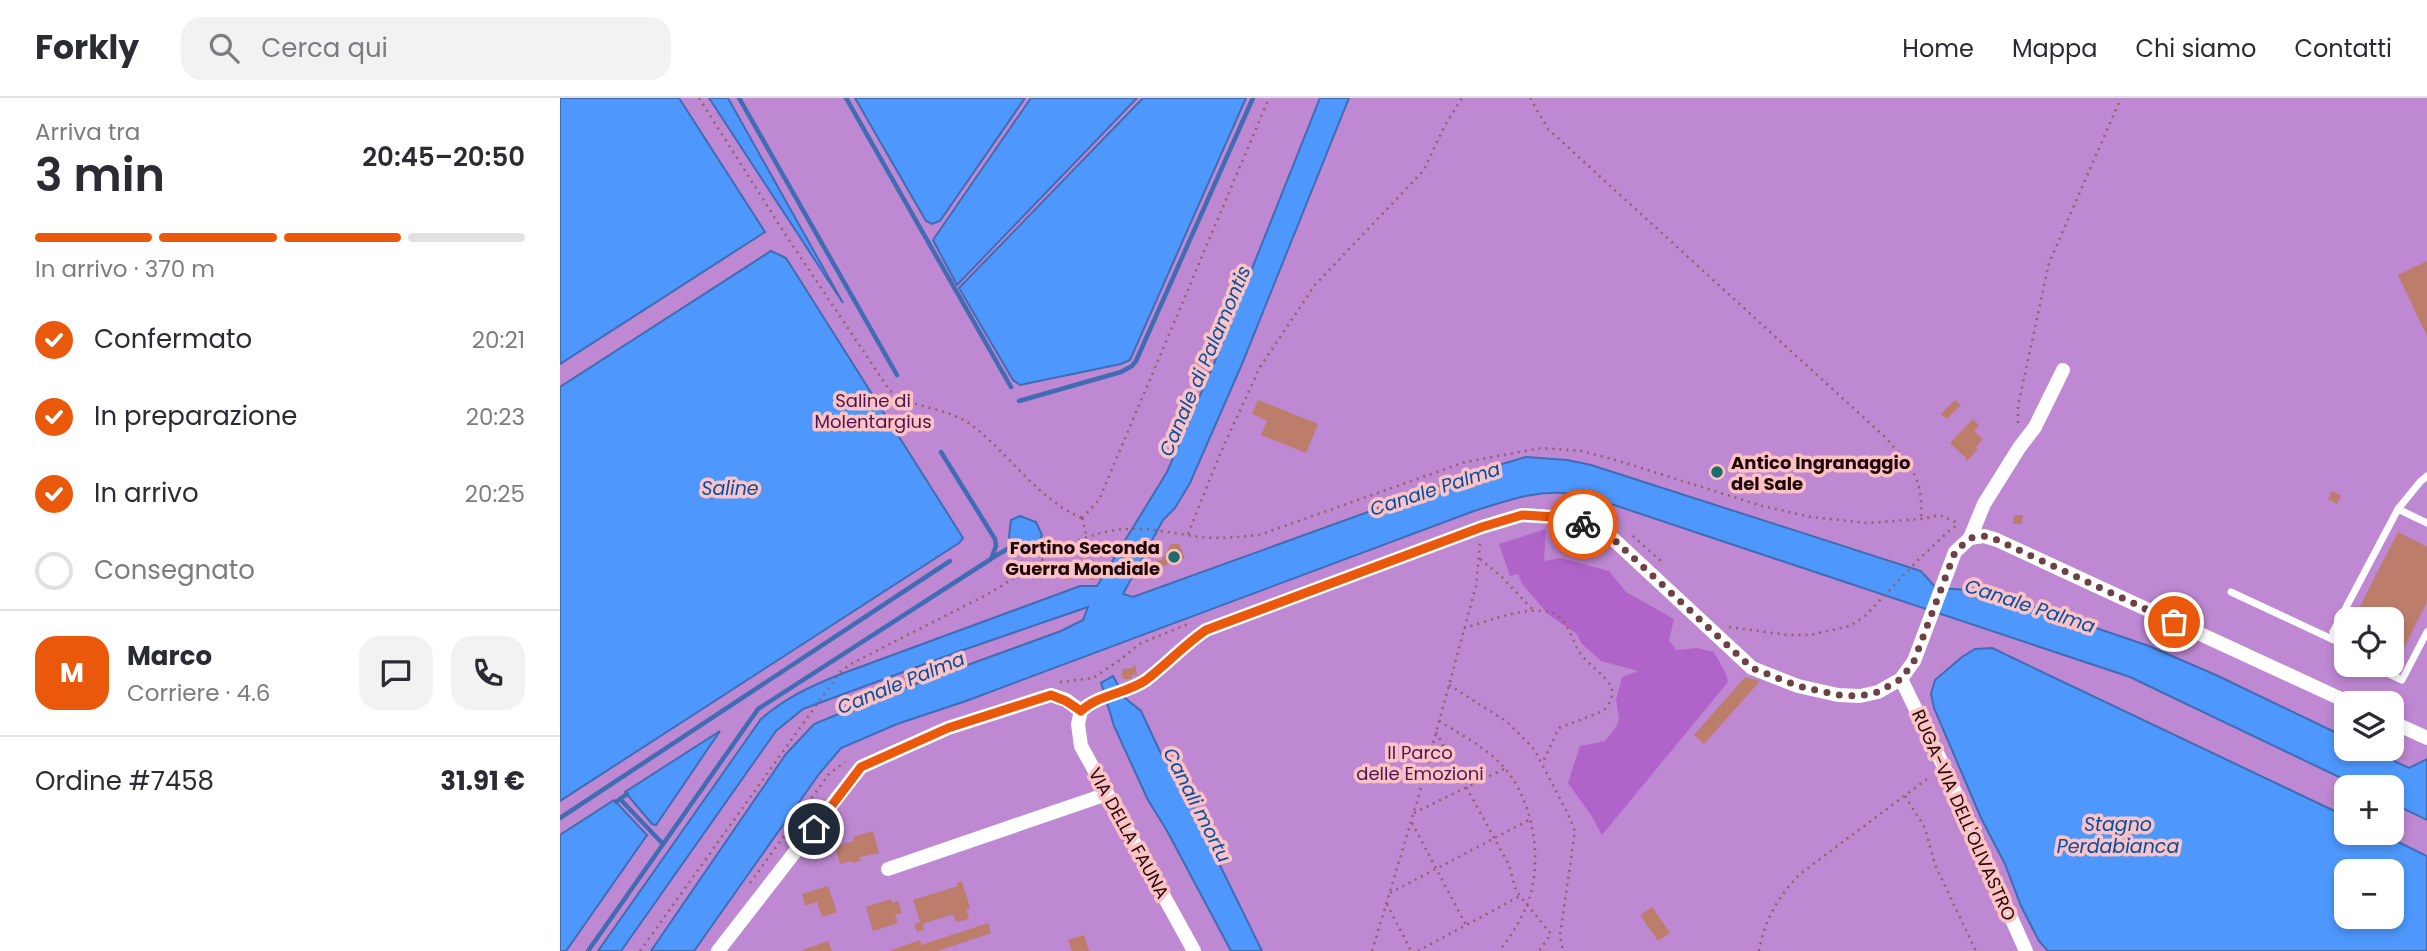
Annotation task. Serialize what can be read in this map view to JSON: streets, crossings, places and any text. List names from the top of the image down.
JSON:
{
  "streets": {
    "street": ["RUGA-VIA DELL'OLIVASTRO", "VIA DELLA FAUNA"]
  },
  "water": [
    "Canale di Palamontis",
    "Saline",
    "Canale Palma",
    "Canali mortu",
    "Stagno Perdabianca"
  ],
  "parks": ["Saline di Molentargius", "Il Parco delle Emozioni"],
  "places": ["Antico Ingranaggio del Sale", "Fortino Seconda Guerra Mondiale"],
  "page": {
    "header": "Forkly",
    "search": "Cerca qui",
    "nav": [
      "Home",
      "Mappa",
      "Chi siamo",
      "Contatti"
    ],
    "heading": ["3 min", "Arriva tra", "20:45–20:50"],
    "panel": [
      "Marco",
      "Corriere · 4.6",
      "Ordine #7458",
      "31.91 €"
    ],
    "bar": "In arrivo · 370 m",
    "list": [
      ["Confermato", "20:21"],
      ["In preparazione", "20:23"],
      ["In arrivo", "20:25"],
      "Consegnato"
    ],
    "map_buttons": ["+", "−"],
    "round": "M"
  }
}
